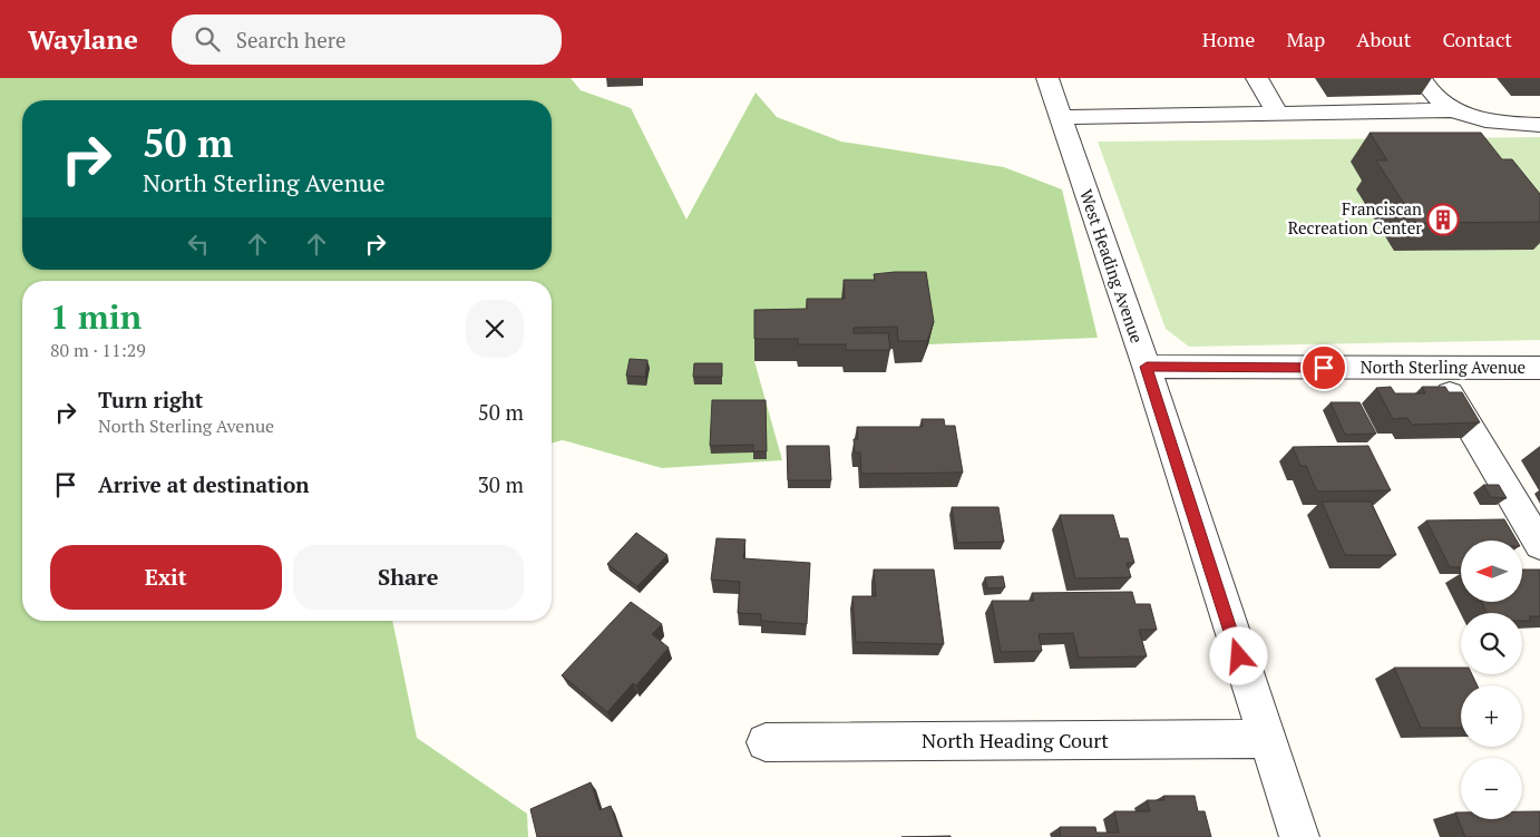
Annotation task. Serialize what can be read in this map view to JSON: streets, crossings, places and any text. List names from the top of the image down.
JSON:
{
  "streets": {
    "street": ["West Heading Avenue", "North Sterling Avenue", "North Heading Court"]
  },
  "crossings": [
    ["West Heading Avenue", "North Sterling Avenue"],
    ["West Heading Avenue", "North Heading Court"]
  ],
  "places": {
    "building": ["Franciscan Recreation Center"]
  },
  "north": "left",
  "page": {
    "header": "Waylane",
    "search": "Search here",
    "nav": [
      "Home",
      "Map",
      "About",
      "Contact"
    ],
    "turn": ["50 m", "North Sterling Avenue"],
    "heading": ["1 min", "80 m · 11:29"],
    "list": [
      {
        "name": "Turn right",
        "note": "North Sterling Avenue",
        "value": "50 m"
      },
      {
        "name": "Arrive at destination",
        "value": "30 m"
      }
    ],
    "buttons": ["Exit", "Share"],
    "map_buttons": ["+", "−"]
  }
}
